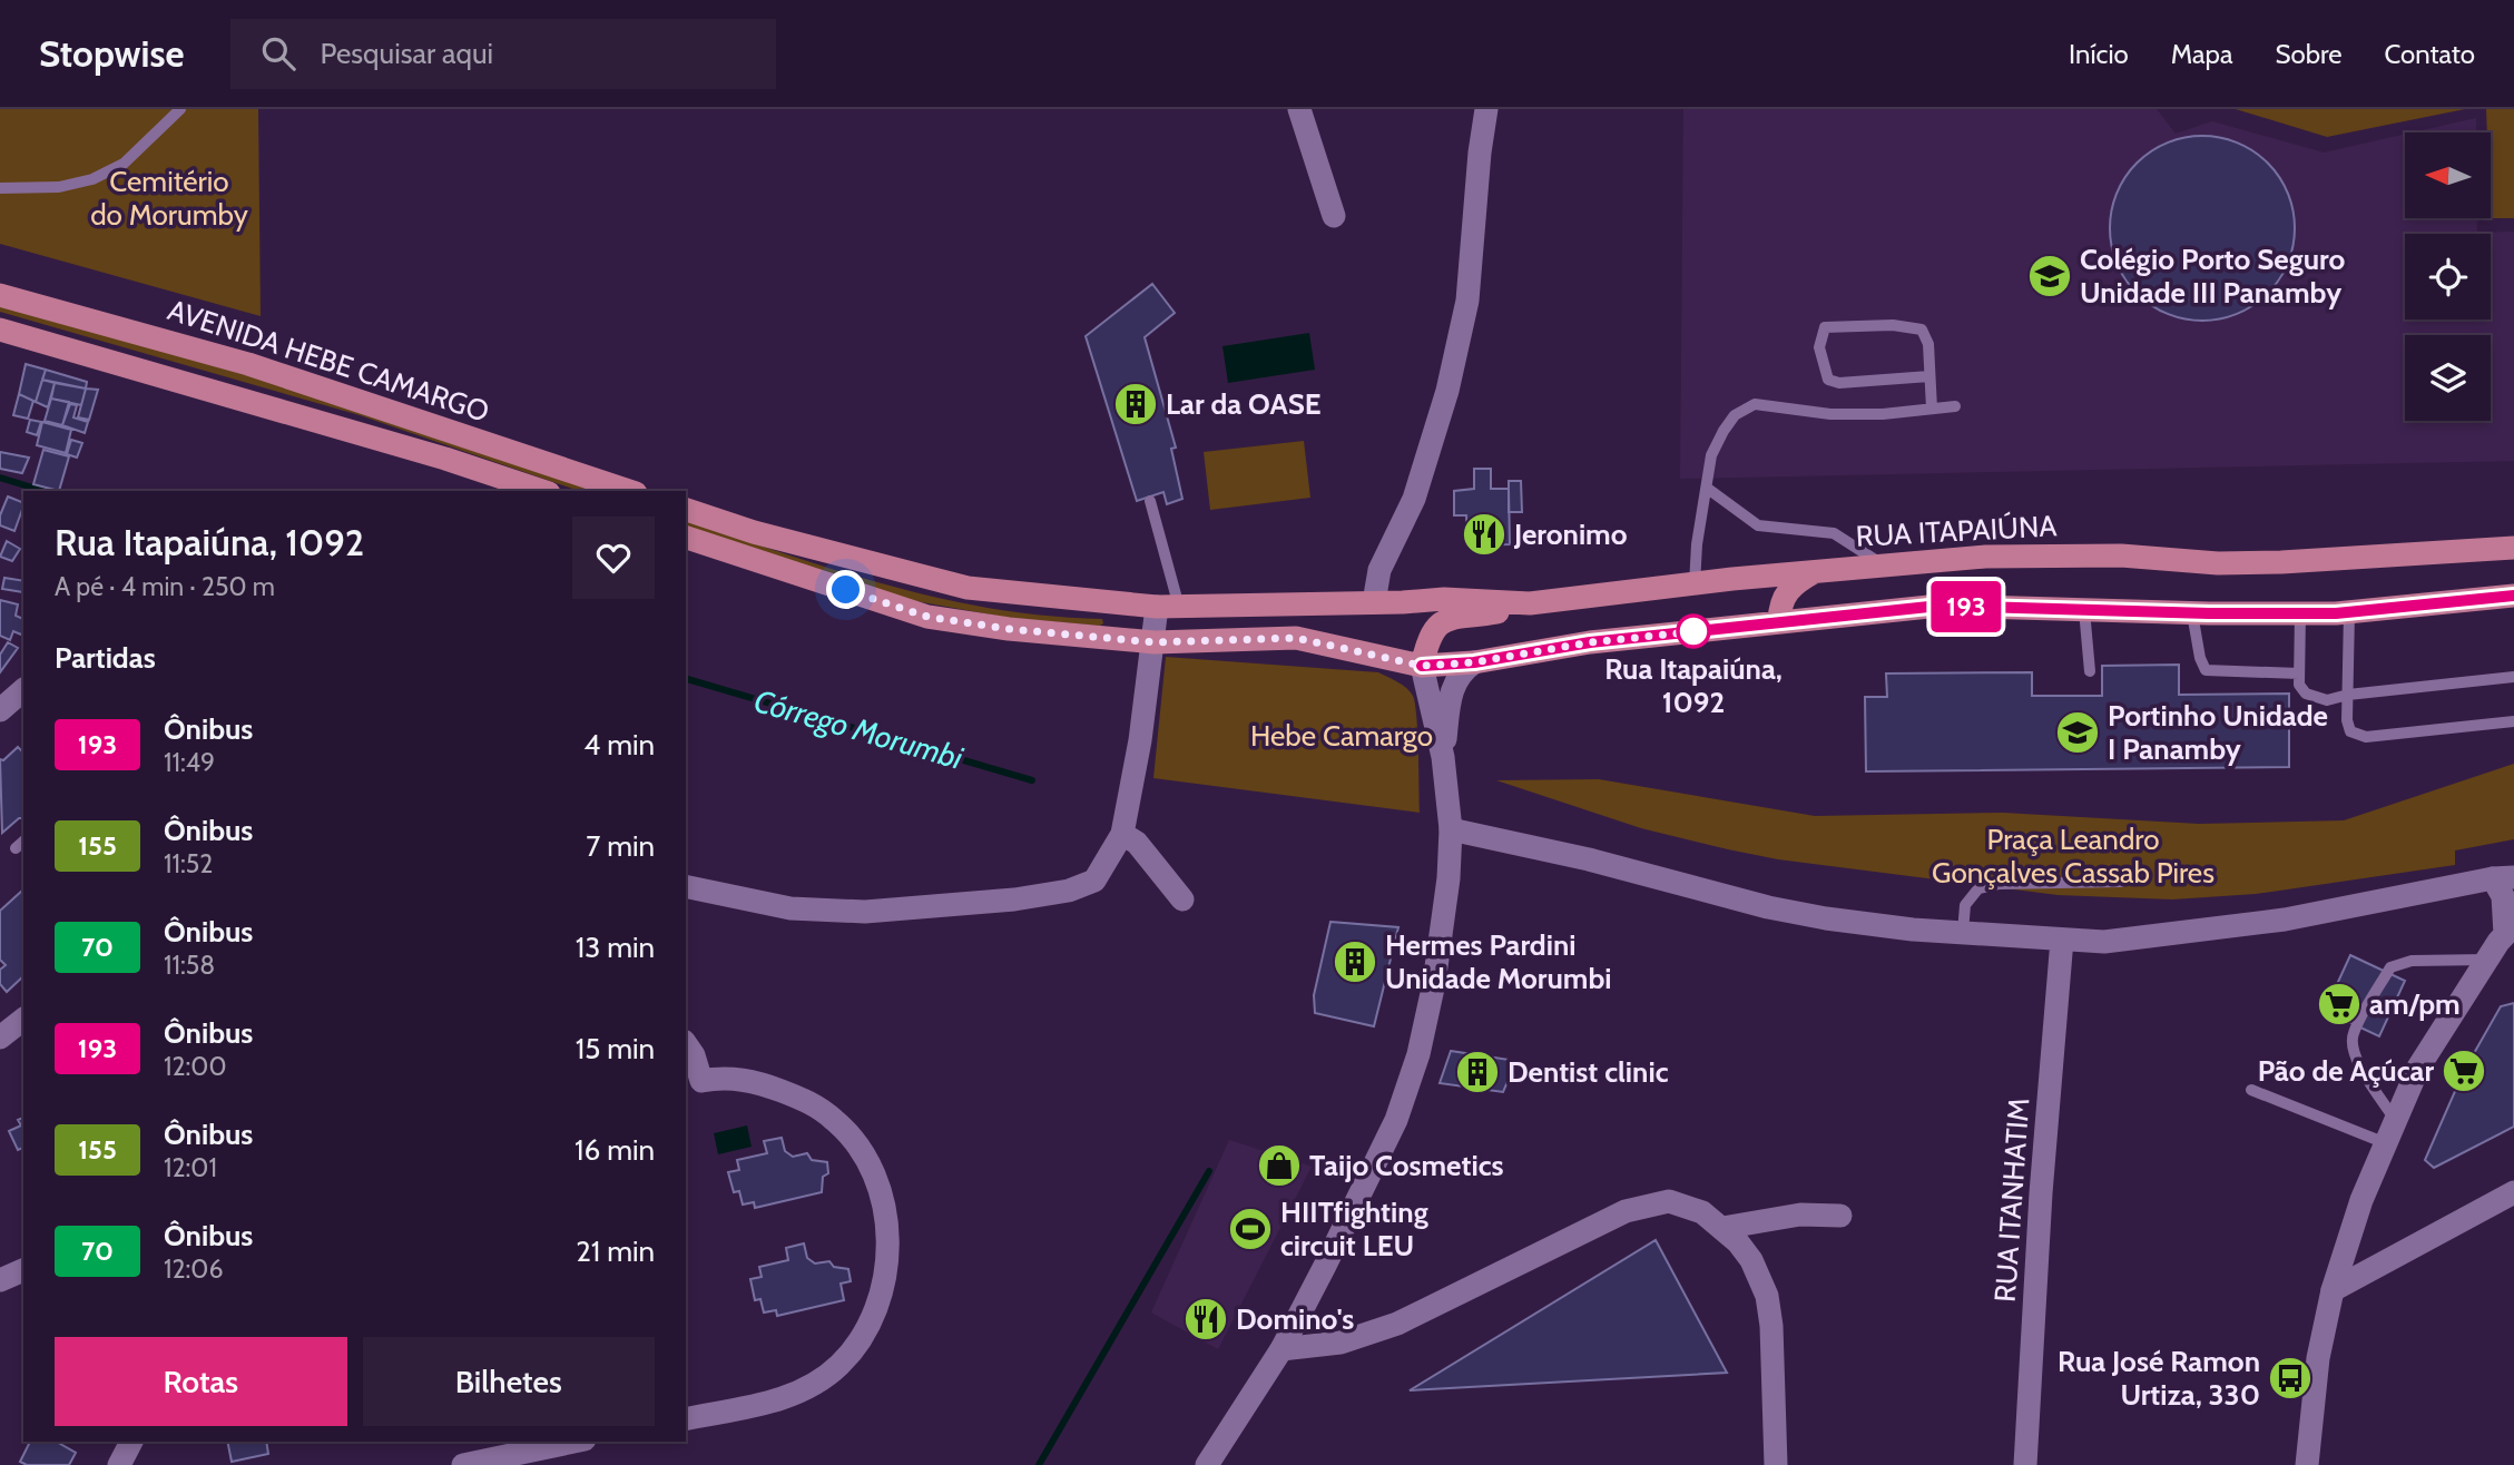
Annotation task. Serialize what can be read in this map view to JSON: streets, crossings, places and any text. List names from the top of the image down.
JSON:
{
  "streets": {
    "main road": ["AVENIDA HEBE CAMARGO", "RUA ITAPAIÚNA"],
    "street": ["RUA ITANHATIM"]
  },
  "water": ["Córrego Morumbi"],
  "parks": ["Cemitério do Morumby", "Hebe Camargo", "Praça Leandro Gonçalves Cassab Pires"],
  "places": {
    "school or university": ["Colégio Porto Seguro Unidade III Panamby", "Portinho Unidade I Panamby"],
    "building": ["Lar da OASE", "Hermes Pardini Unidade Morumbi", "Dentist clinic"],
    "restaurant": ["Jeronimo", "Domino's"],
    "other": ["Rua Itapaiúna, 1092"],
    "supermarket": ["am/pm", "Pão de Açúcar"],
    "shop": ["Taijo Cosmetics"],
    "sports": ["HIITfighting circuit LEU"],
    "bus stop": ["Rua José Ramon Urtiza, 330"]
  },
  "lines": ["bus line 193"],
  "north": "left",
  "page": {
    "header": "Stopwise",
    "search": "Pesquisar aqui",
    "nav": [
      "Início",
      "Mapa",
      "Sobre",
      "Contato"
    ],
    "on_map": "193",
    "heading": [
      ["Rua Itapaiúna, 1092", "A pé · 4 min · 250 m"],
      "Partidas"
    ],
    "list": [
      {
        "mark": "193",
        "name": "Ônibus",
        "note": "11:49",
        "value": "4 min"
      },
      {
        "mark": "155",
        "name": "Ônibus",
        "note": "11:52",
        "value": "7 min"
      },
      {
        "mark": "70",
        "name": "Ônibus",
        "note": "11:58",
        "value": "13 min"
      },
      {
        "mark": "193",
        "name": "Ônibus",
        "note": "12:00",
        "value": "15 min"
      },
      {
        "mark": "155",
        "name": "Ônibus",
        "note": "12:01",
        "value": "16 min"
      },
      {
        "mark": "70",
        "name": "Ônibus",
        "note": "12:06",
        "value": "21 min"
      }
    ],
    "buttons": ["Rotas", "Bilhetes"]
  }
}
